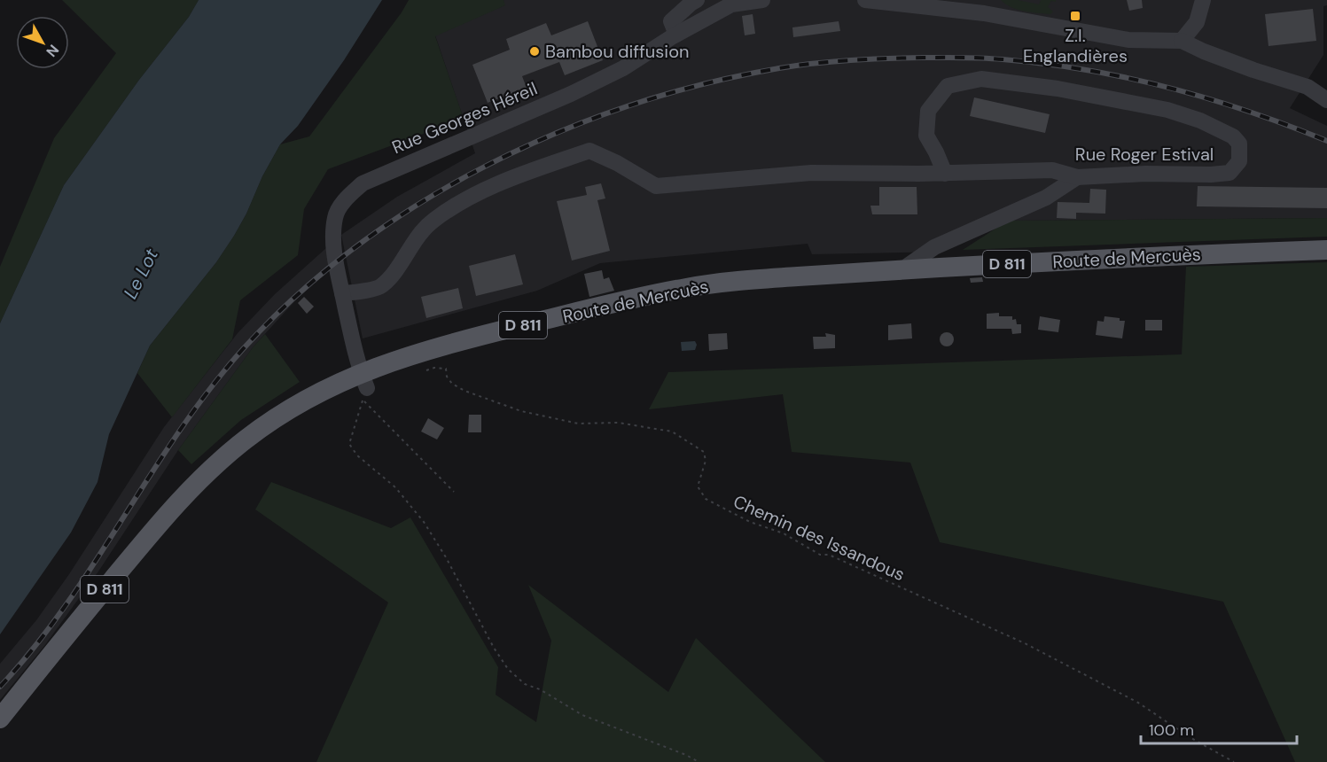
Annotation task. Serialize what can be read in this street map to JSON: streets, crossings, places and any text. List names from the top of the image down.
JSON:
{
  "streets": {
    "main road": ["Route de Mercuès", "D 811"],
    "street": ["Rue Georges Héreil", "Rue Roger Estival"],
    "path": ["Chemin des Issandous"]
  },
  "crossings": [
    ["Rue Georges Héreil", "Rue Roger Estival"],
    ["Rue Georges Héreil", "Route de Mercuès"]
  ],
  "water": ["Le Lot"],
  "places": {
    "transit": ["Z.I. Englandières"],
    "other": ["Bambou diffusion"]
  },
  "scale_bar": "100 m",
  "north": "bottom right"
}
